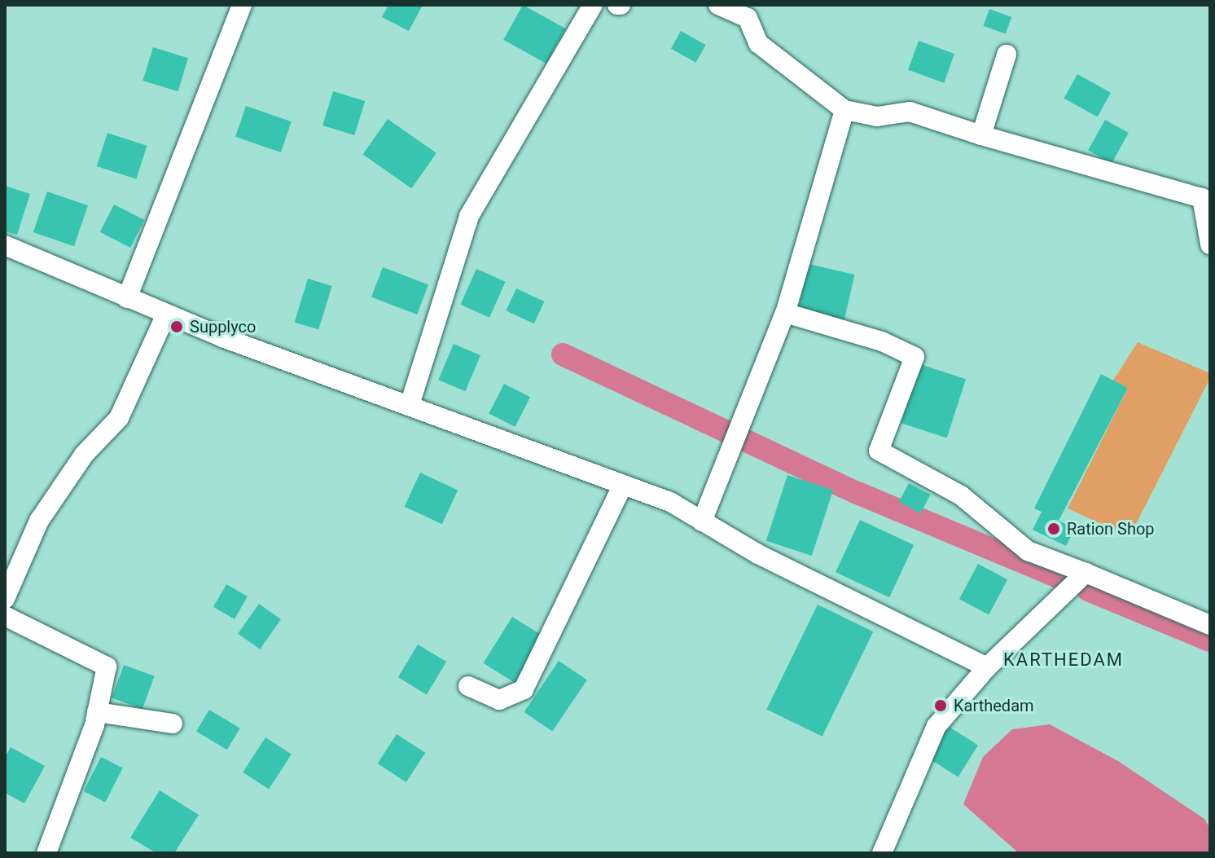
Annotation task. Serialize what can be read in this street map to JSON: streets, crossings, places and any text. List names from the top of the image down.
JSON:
{
  "districts": ["KARTHEDAM"],
  "places": ["Supplyco", "Ration Shop", "Karthedam"]
}
